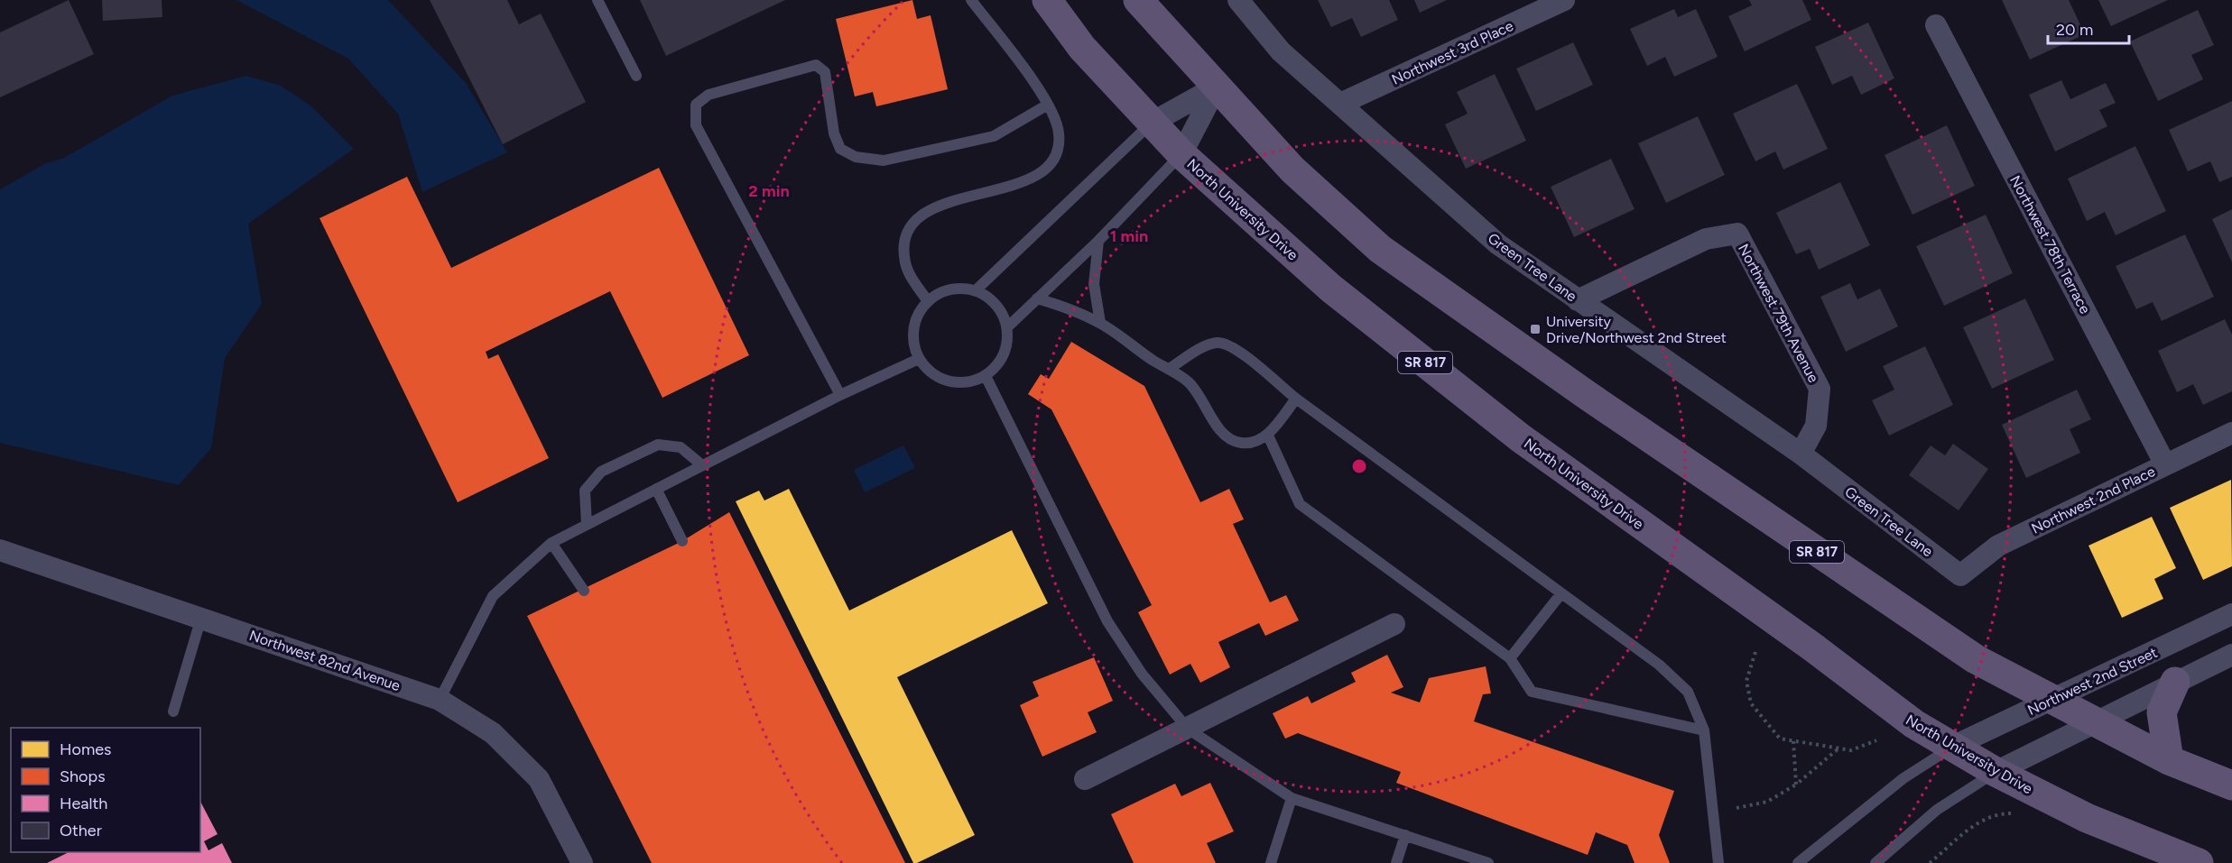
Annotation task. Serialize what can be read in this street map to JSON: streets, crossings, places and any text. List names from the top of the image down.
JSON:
{
  "streets": {
    "main road": ["North University Drive", "SR 817"],
    "street": [
      "Northwest 3rd Place",
      "Northwest 78th Terrace",
      "Green Tree Lane",
      "Northwest 79th Avenue",
      "Northwest 2nd Place",
      "Northwest 82nd Avenue",
      "Northwest 2nd Street"
    ]
  },
  "crossings": [
    ["Northwest 3rd Place", "Green Tree Lane"],
    ["North University Drive", "Northwest 2nd Street"],
    ["Northwest 78th Terrace", "Northwest 2nd Place"],
    ["Green Tree Lane", "Northwest 79th Avenue"],
    ["Green Tree Lane", "Northwest 2nd Place"],
    ["SR 817", "Northwest 2nd Street"]
  ],
  "places": {
    "transit": ["University Drive/Northwest 2nd Street"]
  },
  "legend": [
    "Homes",
    "Shops",
    "Health",
    "Other"
  ],
  "scale_bar": "20 m",
  "rings": ["2 min", "1 min"]
}
